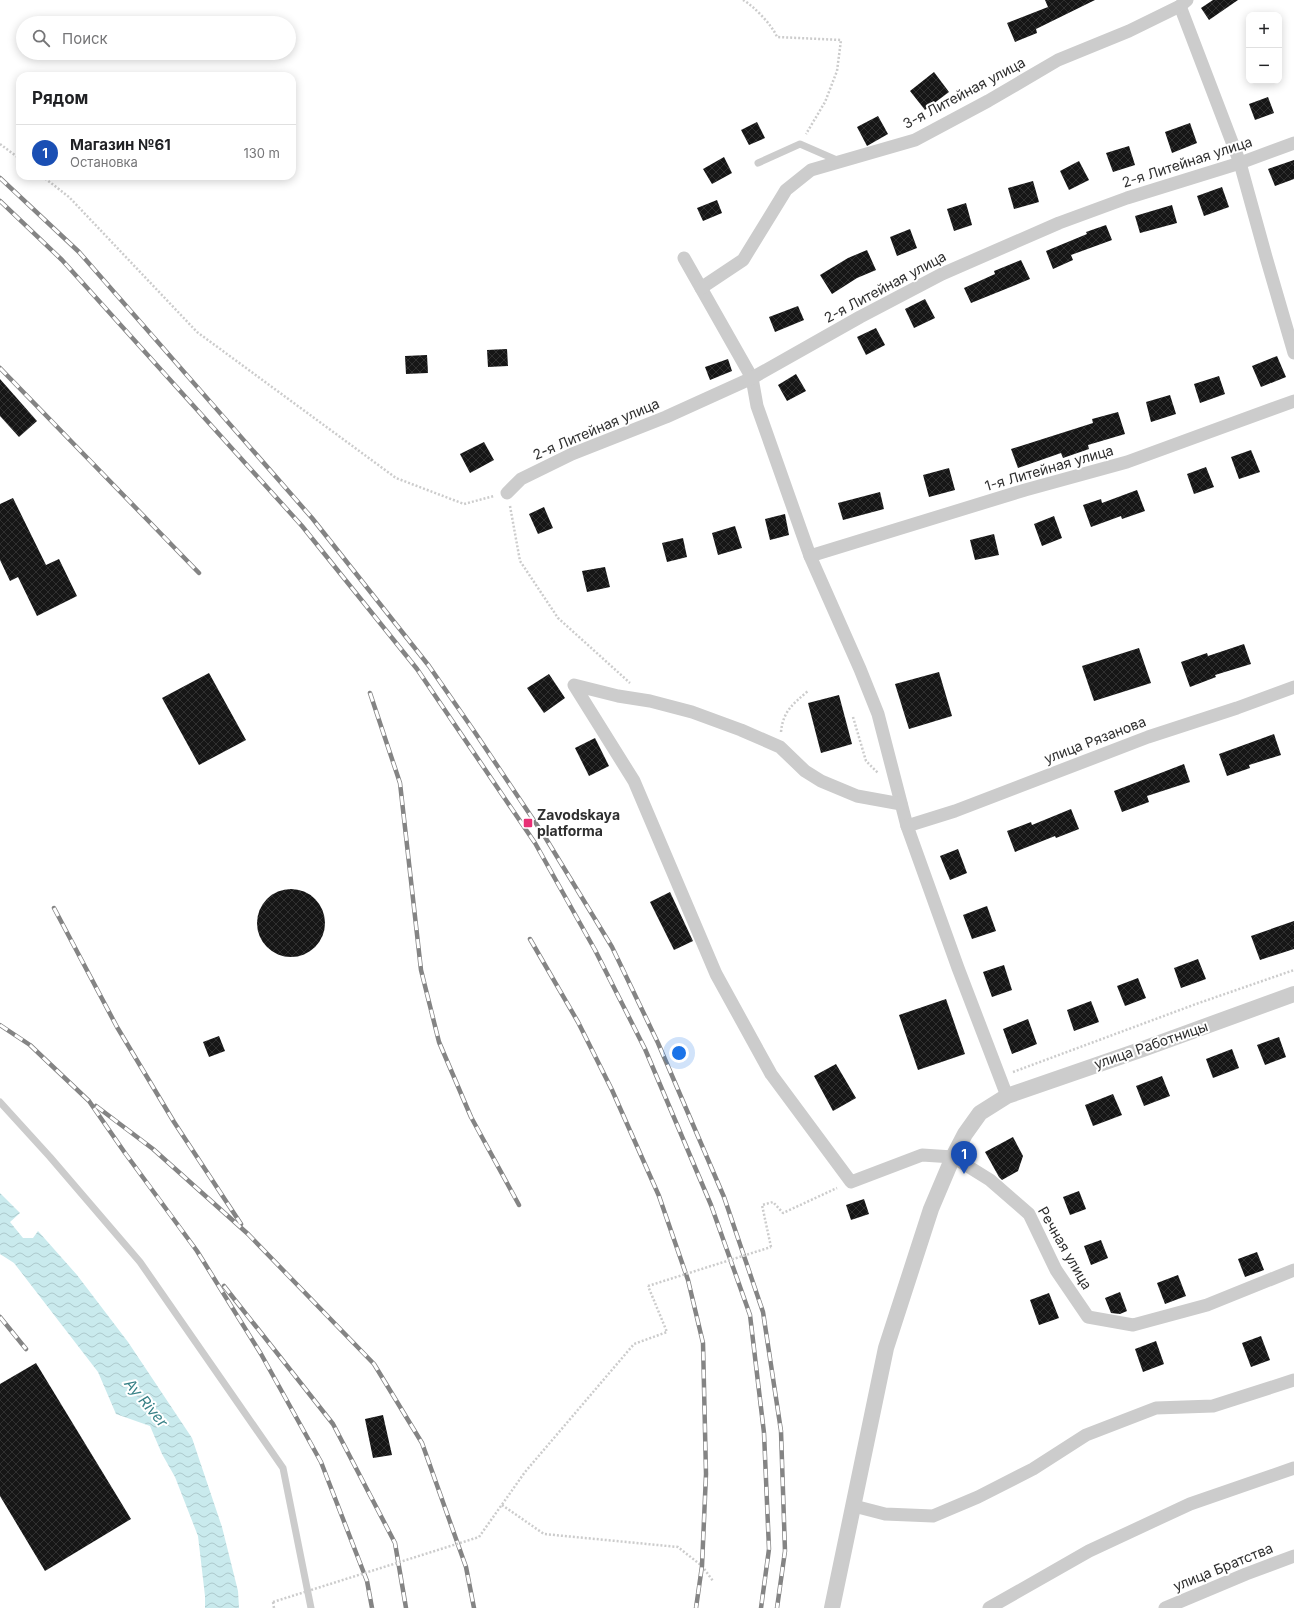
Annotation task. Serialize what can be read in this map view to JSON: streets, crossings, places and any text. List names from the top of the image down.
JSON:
{
  "streets": {
    "street": [
      "3-я Литейная улица",
      "2-я Литейная улица",
      "1-я Литейная улица",
      "улица Рязанова",
      "улица Работницы",
      "Речная улица",
      "улица Братства"
    ]
  },
  "crossings": [
    ["улица Работницы", "Речная улица"]
  ],
  "water": ["Ay River"],
  "places": {
    "transit": ["Zavodskaya platforma"]
  },
  "page": {
    "map_buttons": ["+", "−"],
    "search": "Поиск",
    "heading": "Рядом",
    "list": [
      {
        "mark": "1",
        "name": "Магазин №61",
        "note": "Остановка",
        "value": "130 m"
      }
    ],
    "pins": "1"
  }
}
